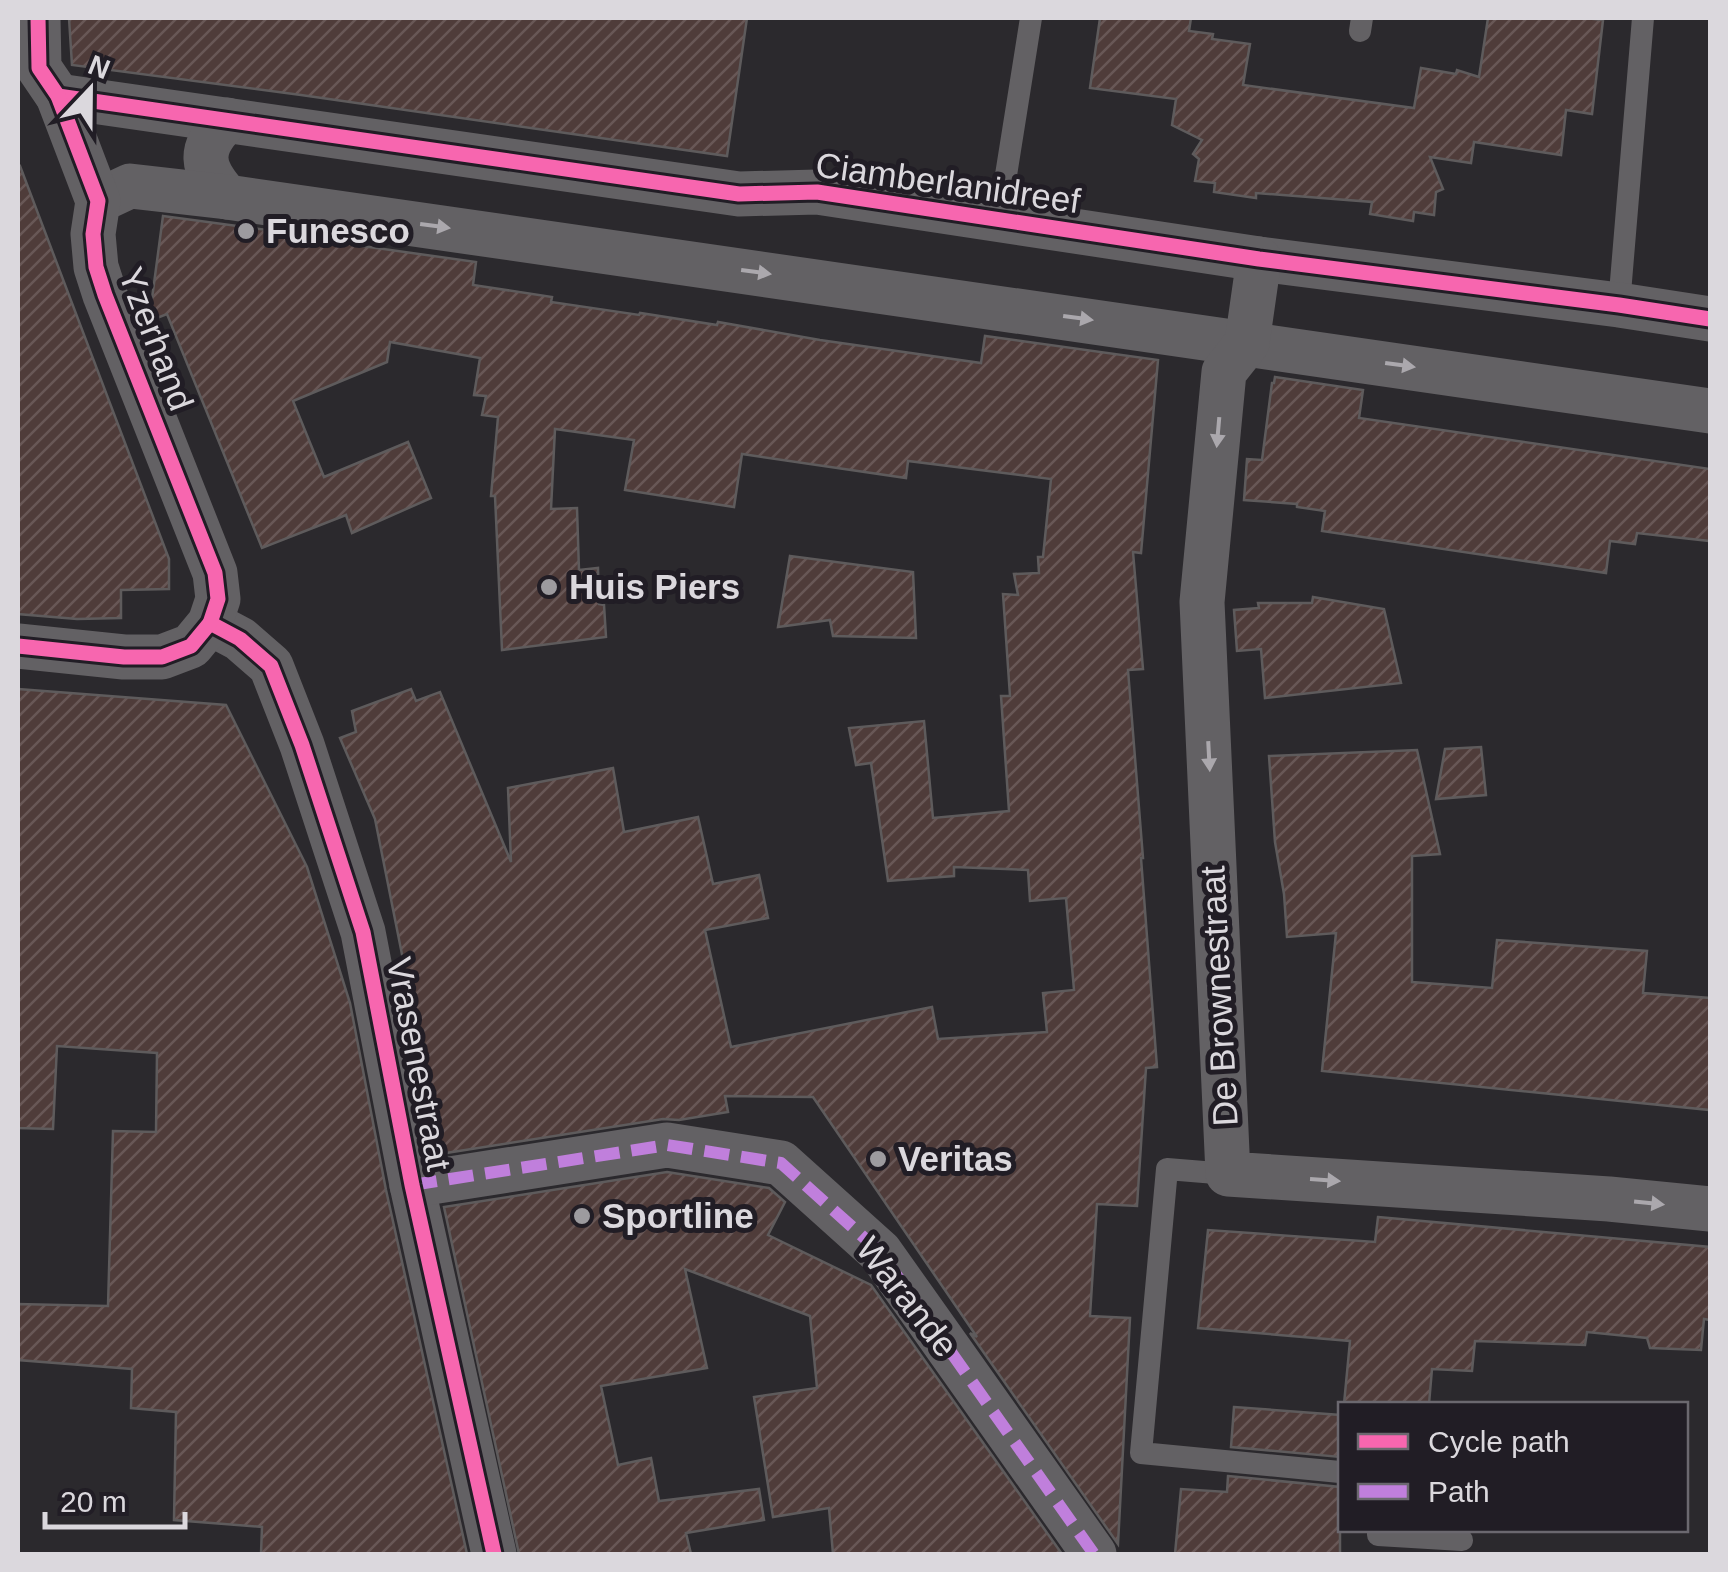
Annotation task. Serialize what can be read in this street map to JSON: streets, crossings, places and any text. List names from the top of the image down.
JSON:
{
  "streets": {
    "street": [
      "Ciamberlanidreef",
      "Yzerhand",
      "De Brownestraat",
      "Vrasenestraat",
      "Warande"
    ]
  },
  "crossings": [
    ["Ciamberlanidreef", "Yzerhand"],
    ["Yzerhand", "Vrasenestraat"],
    ["Vrasenestraat", "Warande"]
  ],
  "places": [
    "Funesco",
    "Huis Piers",
    "Veritas",
    "Sportline"
  ],
  "legend": ["Cycle path", "Path"],
  "scale_bar": "20 m",
  "north": "top"
}
